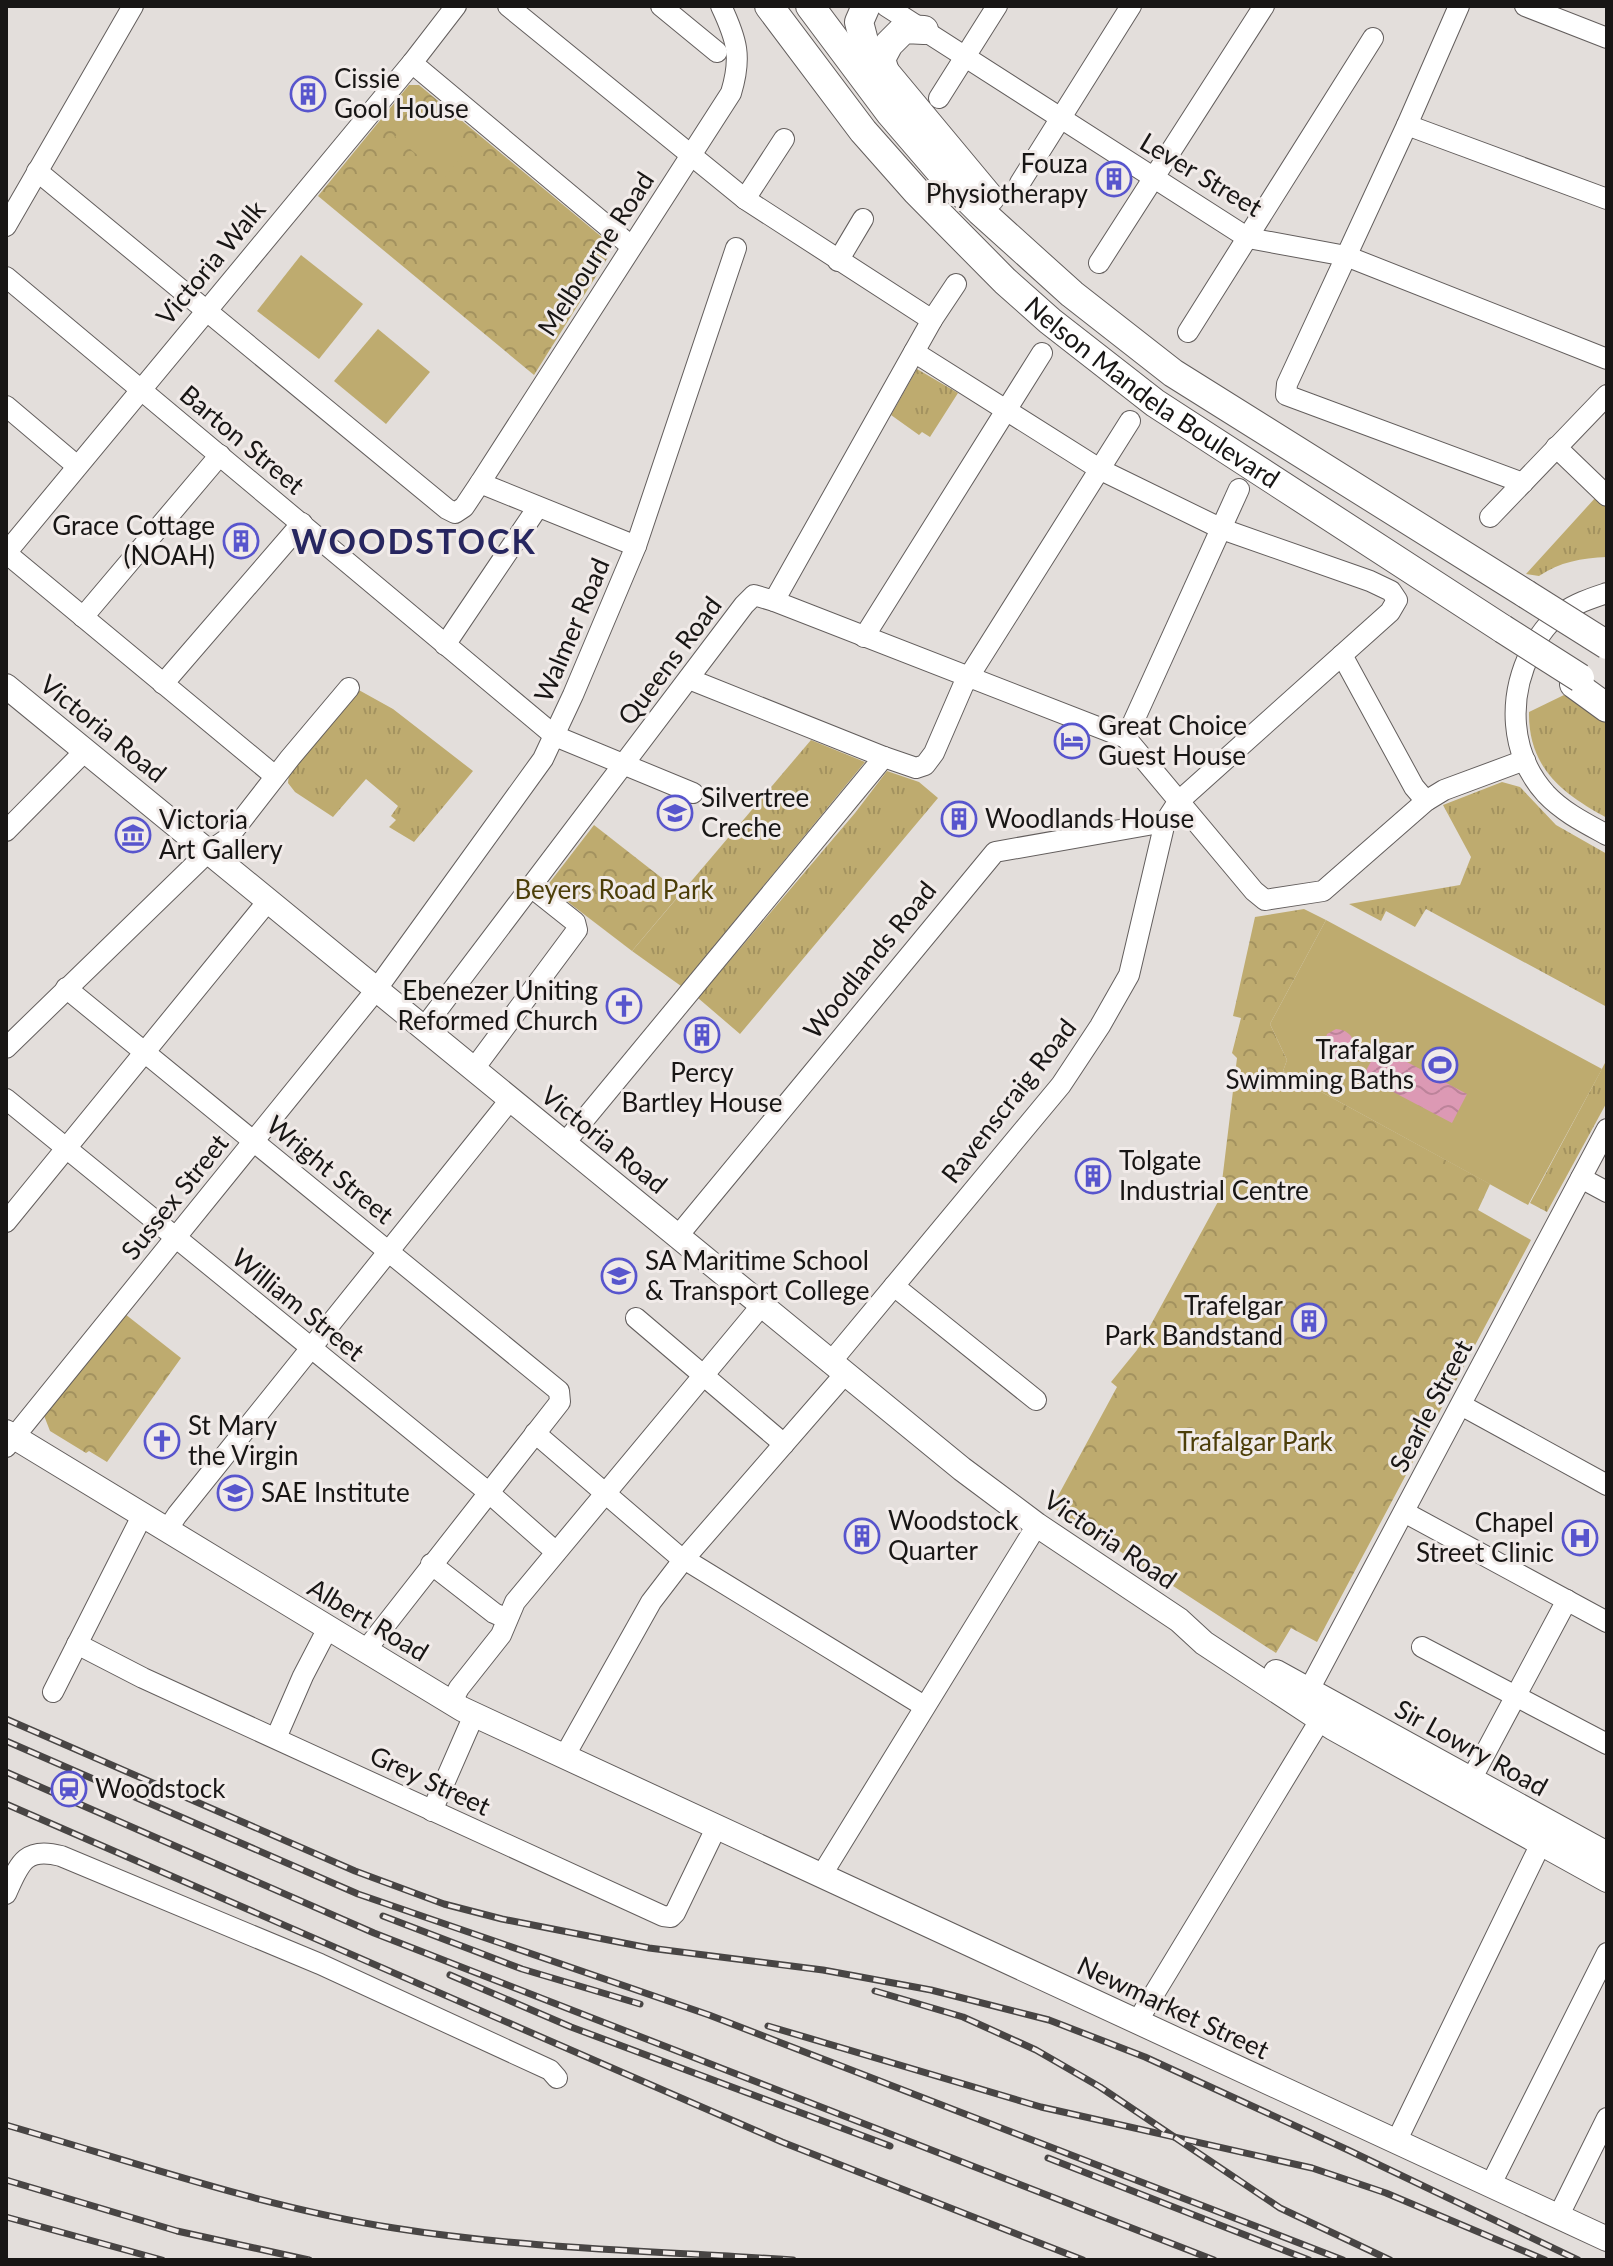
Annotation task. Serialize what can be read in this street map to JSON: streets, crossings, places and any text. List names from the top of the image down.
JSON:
{
  "streets": {
    "highway": ["Nelson Mandela Boulevard"],
    "main road": [
      "Victoria Road",
      "Albert Road",
      "Sir Lowry Road",
      "Newmarket Street"
    ],
    "street": [
      "Lever Street",
      "Melbourne Road",
      "Victoria Walk",
      "Barton Street",
      "Walmer Road",
      "Queens Road",
      "Woodlands Road",
      "Ravenscraig Road",
      "Wright Street",
      "Sussex Street",
      "William Street",
      "Searle Street",
      "Grey Street"
    ]
  },
  "crossings": [
    ["Melbourne Road", "Victoria Walk"],
    ["Victoria Walk", "Barton Street"],
    ["Barton Street", "Walmer Road"],
    ["Barton Street", "Queens Road"],
    ["Walmer Road", "Victoria Road"],
    ["Walmer Road", "Sussex Street"],
    ["Queens Road", "Victoria Road"],
    ["Victoria Road", "Woodlands Road"],
    ["Victoria Road", "Ravenscraig Road"],
    ["Victoria Road", "Sussex Street"],
    ["Victoria Road", "Searle Street"],
    ["Victoria Road", "Sir Lowry Road"],
    ["Woodlands Road", "Ravenscraig Road"],
    ["Ravenscraig Road", "Albert Road"],
    ["Wright Street", "Sussex Street"],
    ["Sussex Street", "William Street"],
    ["Sussex Street", "Albert Road"],
    ["Searle Street", "Sir Lowry Road"],
    ["Searle Street", "Newmarket Street"],
    ["Albert Road", "Grey Street"],
    ["Albert Road", "Newmarket Street"],
    ["Grey Street", "Newmarket Street"]
  ],
  "districts": ["WOODSTOCK"],
  "parks": ["Beyers Road Park", "Trafalgar Park"],
  "places": {
    "building": [
      "Cissie Gool House",
      "Fouza Physiotherapy",
      "Grace Cottage (NOAH)",
      "Woodlands House",
      "Percy Bartley House",
      "Tolgate Industrial Centre",
      "Trafelgar Park Bandstand",
      "Woodstock Quarter"
    ],
    "hotel": ["Great Choice Guest House"],
    "school or university": ["Silvertree Creche", "SA Maritime School & Transport College", "SAE Institute"],
    "museum": ["Victoria Art Gallery"],
    "church": ["Ebenezer Uniting Reformed Church", "St Mary the Virgin"],
    "sports": ["Trafalgar Swimming Baths"],
    "hospital": ["Chapel Street Clinic"],
    "station": ["Woodstock"]
  }
}
